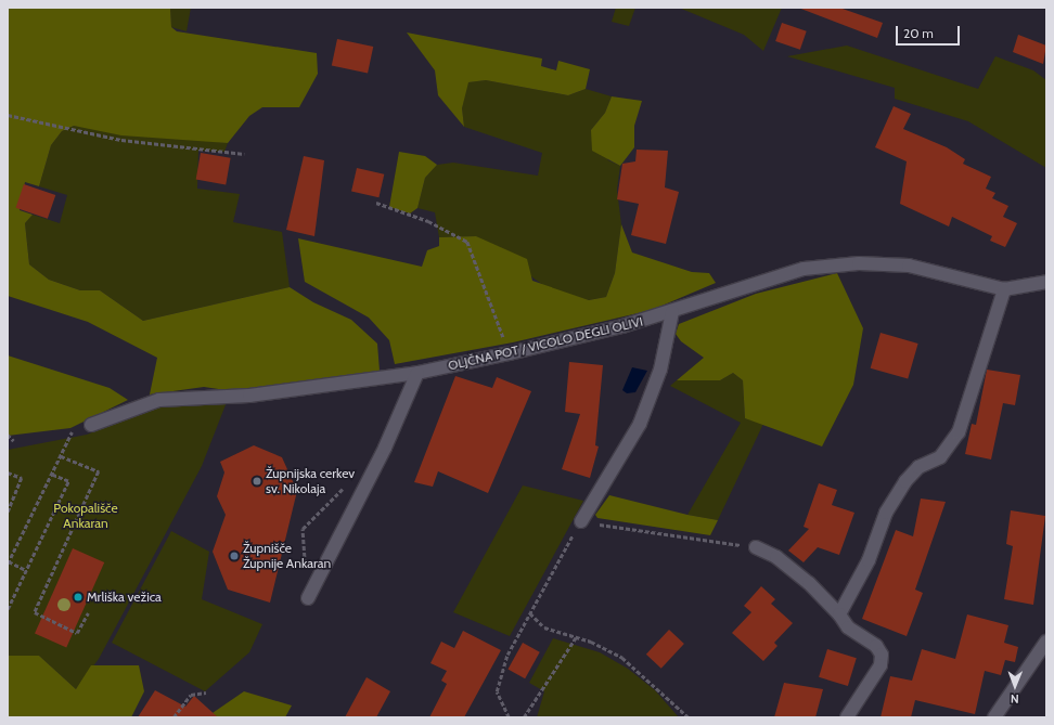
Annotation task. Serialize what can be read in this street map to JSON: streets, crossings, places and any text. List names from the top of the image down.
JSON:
{
  "streets": {
    "street": ["OLJČNA POT / VICOLO DEGLI OLIVI"]
  },
  "parks": ["Pokopališče Ankaran"],
  "places": ["Župnijska cerkev sv. Nikolaja", "Župnišče Župnije Ankaran", "Mrliška vežica"],
  "scale_bar": "20 m",
  "north": "bottom"
}
